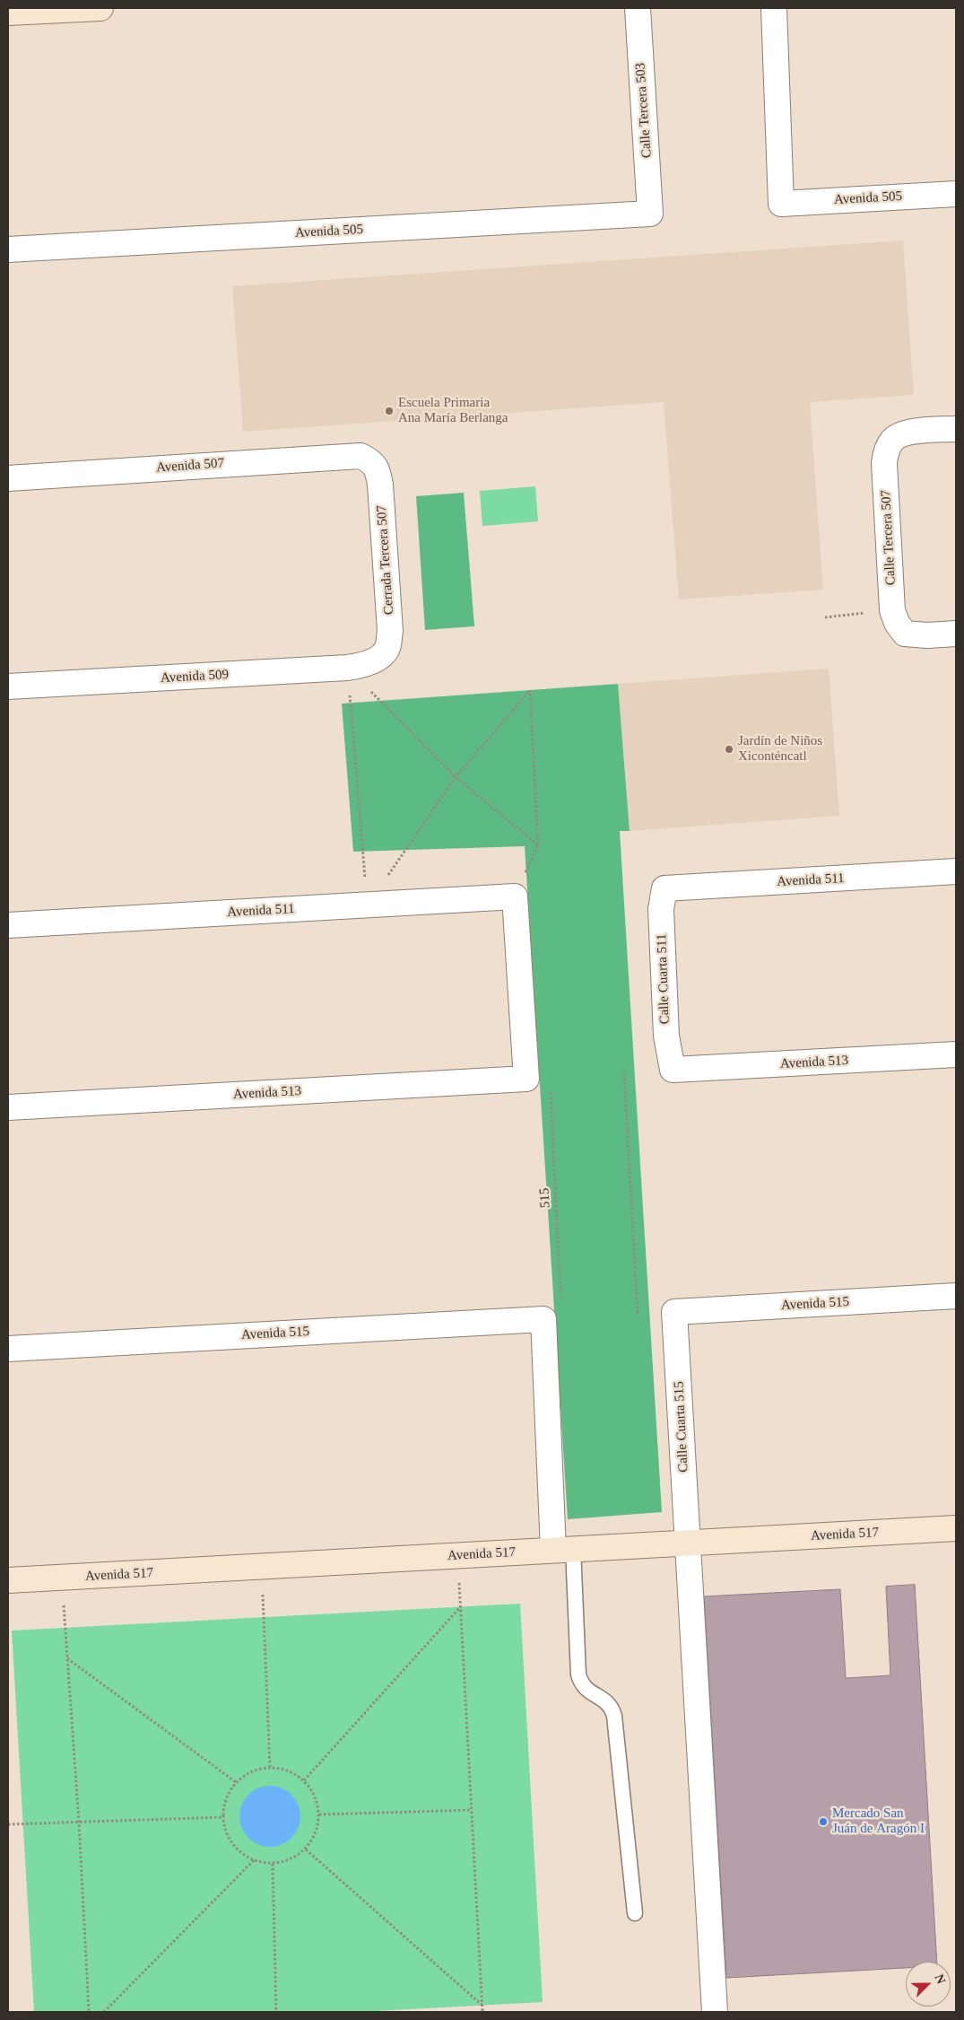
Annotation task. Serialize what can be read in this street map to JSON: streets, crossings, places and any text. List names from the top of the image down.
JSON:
{
  "streets": {
    "street": [
      "Calle Tercera 503",
      "Avenida 505",
      "Avenida 507",
      "Calle Tercera 507",
      "Cerrada Tercera 507",
      "Avenida 509",
      "Avenida 511",
      "Calle Cuarta 511",
      "Avenida 513",
      "Avenida 515",
      "Calle Cuarta 515",
      "Avenida 517"
    ],
    "path": ["515"]
  },
  "crossings": [
    ["Calle Tercera 503", "Avenida 505"],
    ["Avenida 507", "Cerrada Tercera 507"],
    ["Cerrada Tercera 507", "Avenida 509"],
    ["Avenida 511", "Calle Cuarta 511"],
    ["Avenida 511", "Avenida 513"],
    ["Calle Cuarta 511", "Avenida 513"],
    ["Avenida 515", "Calle Cuarta 515"],
    ["Avenida 515", "Avenida 517"],
    ["Calle Cuarta 515", "Avenida 517"]
  ],
  "places": ["Escuela Primaria Ana María Berlanga", "Jardín de Niños Xiconténcatl", "Mercado San Juán de Aragón I"],
  "north": "top right"
}
